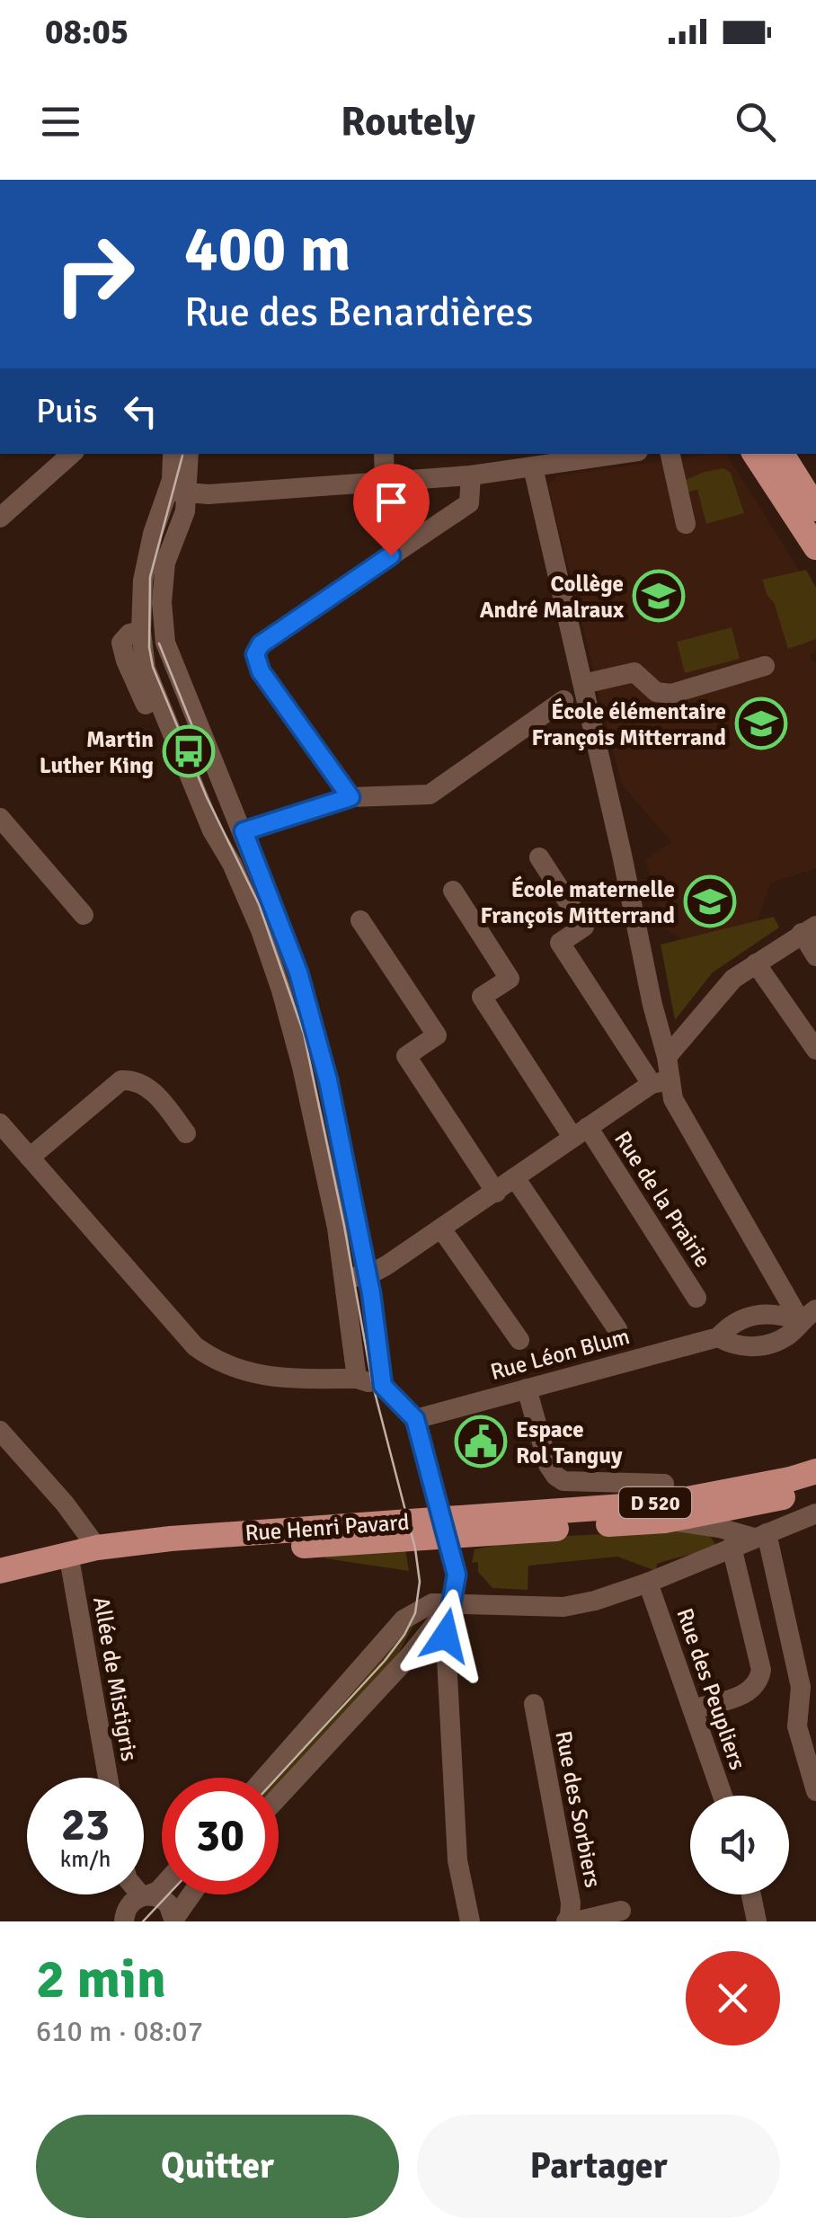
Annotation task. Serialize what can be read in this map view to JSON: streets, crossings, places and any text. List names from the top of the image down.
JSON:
{
  "streets": {
    "main road": ["D 520", "Rue Henri Pavard"],
    "street": [
      "Rue de la Prairie",
      "Rue Léon Blum",
      "Allée de Mistigris",
      "Rue des Peupliers",
      "Rue des Sorbiers"
    ]
  },
  "crossings": [
    ["Rue Henri Pavard", "Allée de Mistigris"]
  ],
  "places": {
    "school or university": ["Collège André Malraux", "École élémentaire François Mitterrand", "École maternelle François Mitterrand"],
    "bus stop": ["Martin Luther King"],
    "public building": ["Espace Rol Tanguy"]
  },
  "page": {
    "status": "08:05",
    "header": "Routely",
    "turn": ["400 m", "Rue des Benardières"],
    "then": "Puis",
    "speed": "23 km/h",
    "limit": "30",
    "heading": ["2 min", "610 m · 08:07"],
    "buttons": ["Quitter", "Partager"]
  }
}
